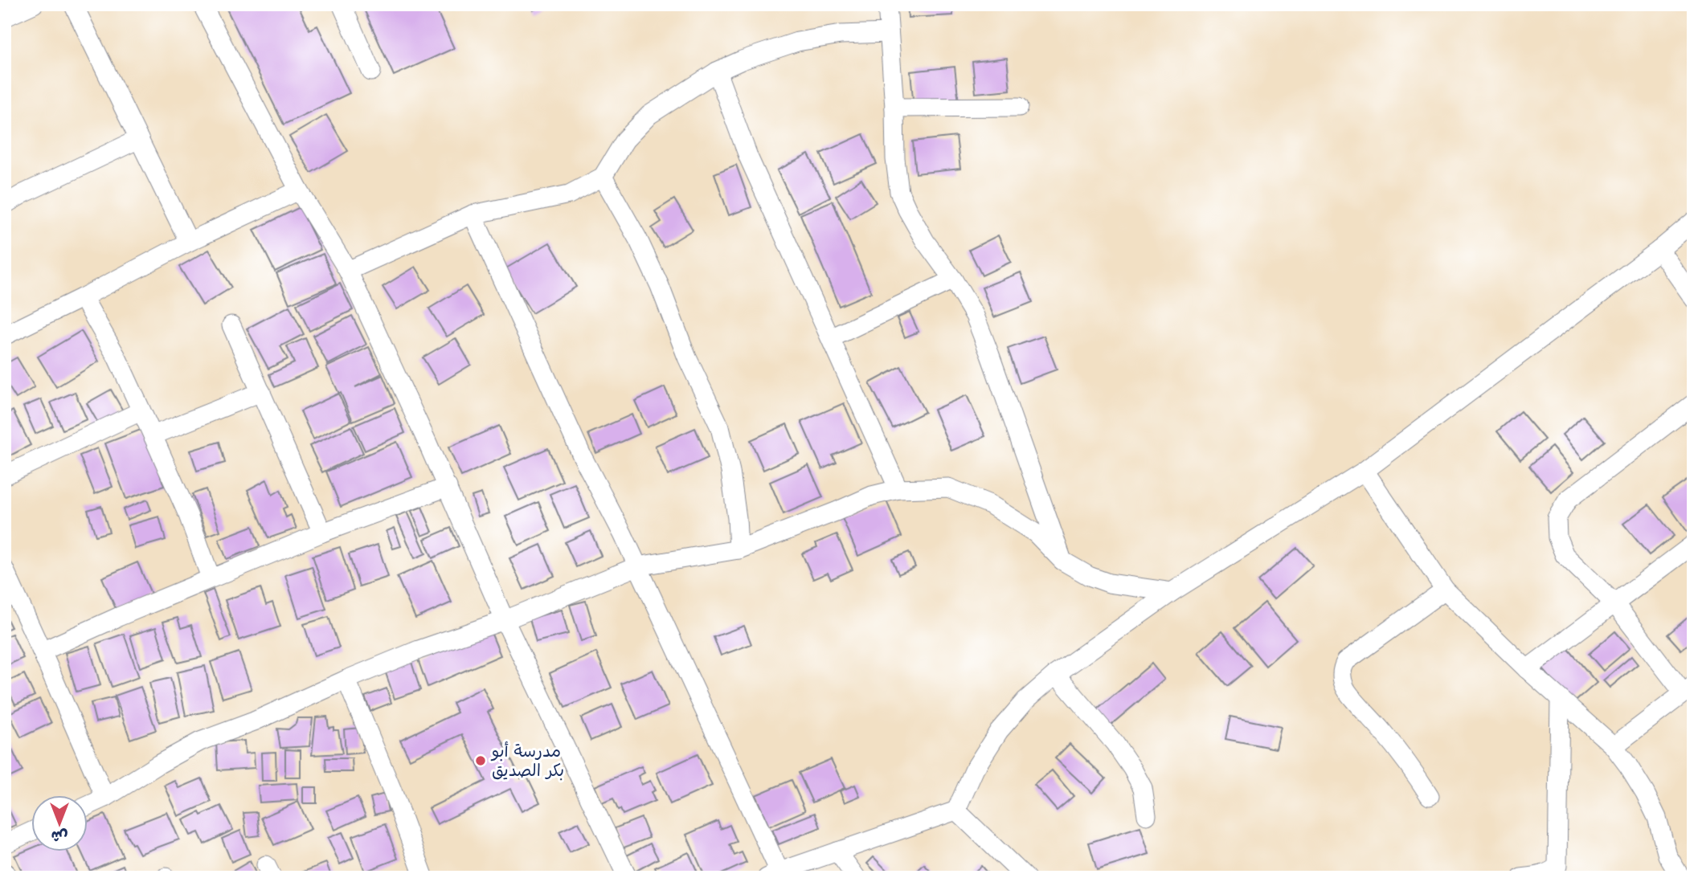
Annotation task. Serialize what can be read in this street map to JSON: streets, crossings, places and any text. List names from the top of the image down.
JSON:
{
  "places": ["مدرسة أبو بكر الصديق"],
  "north": "bottom"
}
